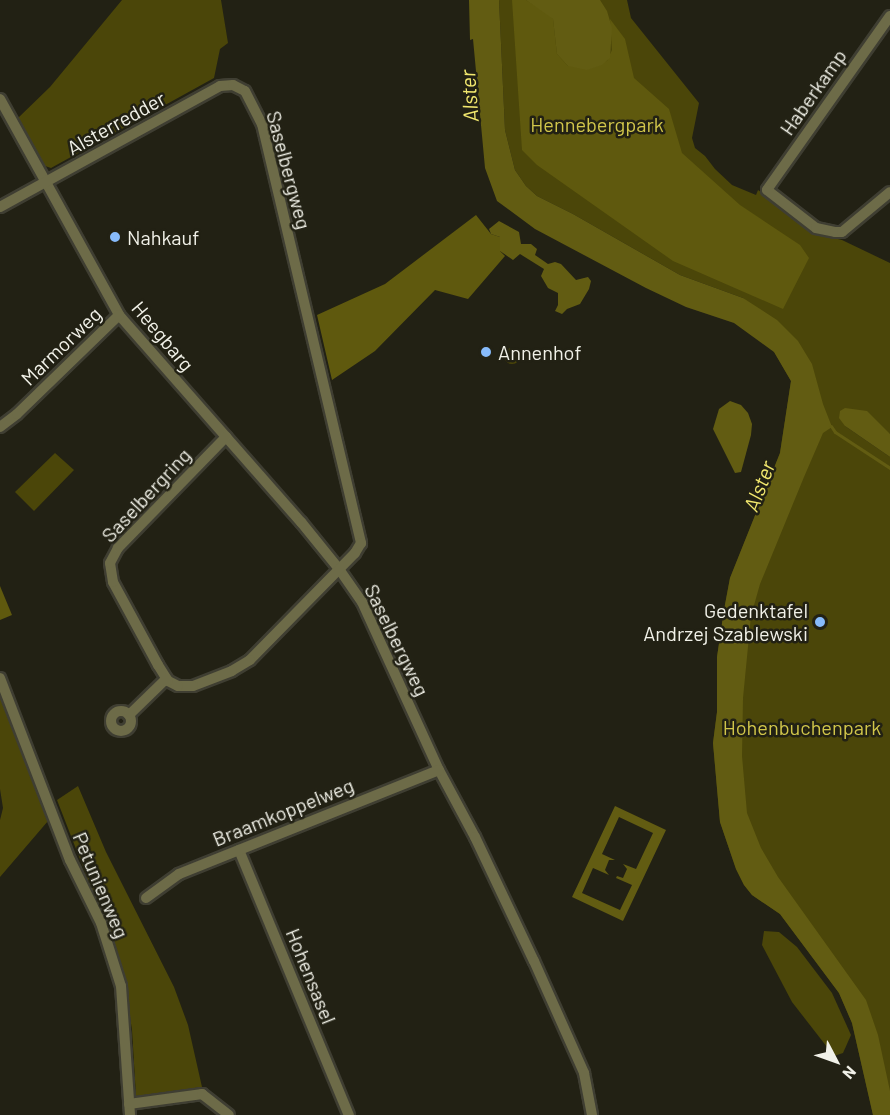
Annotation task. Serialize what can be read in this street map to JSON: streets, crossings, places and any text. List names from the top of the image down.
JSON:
{
  "streets": {
    "street": [
      "Haberkamp",
      "Alsterredder",
      "Saselbergweg",
      "Heegbarg",
      "Marmorweg",
      "Saselbergring",
      "Braamkoppelweg",
      "Petunienweg",
      "Hohensasel"
    ]
  },
  "crossings": [
    ["Alsterredder", "Saselbergweg"],
    ["Alsterredder", "Heegbarg"],
    ["Saselbergweg", "Heegbarg"],
    ["Saselbergweg", "Braamkoppelweg"],
    ["Heegbarg", "Marmorweg"],
    ["Heegbarg", "Saselbergring"],
    ["Braamkoppelweg", "Hohensasel"]
  ],
  "water": ["Alster"],
  "parks": ["Hennebergpark", "Hohenbuchenpark"],
  "places": ["Nahkauf", "Annenhof", "Gedenktafel Andrzej Szablewski"],
  "north": "bottom right"
}
